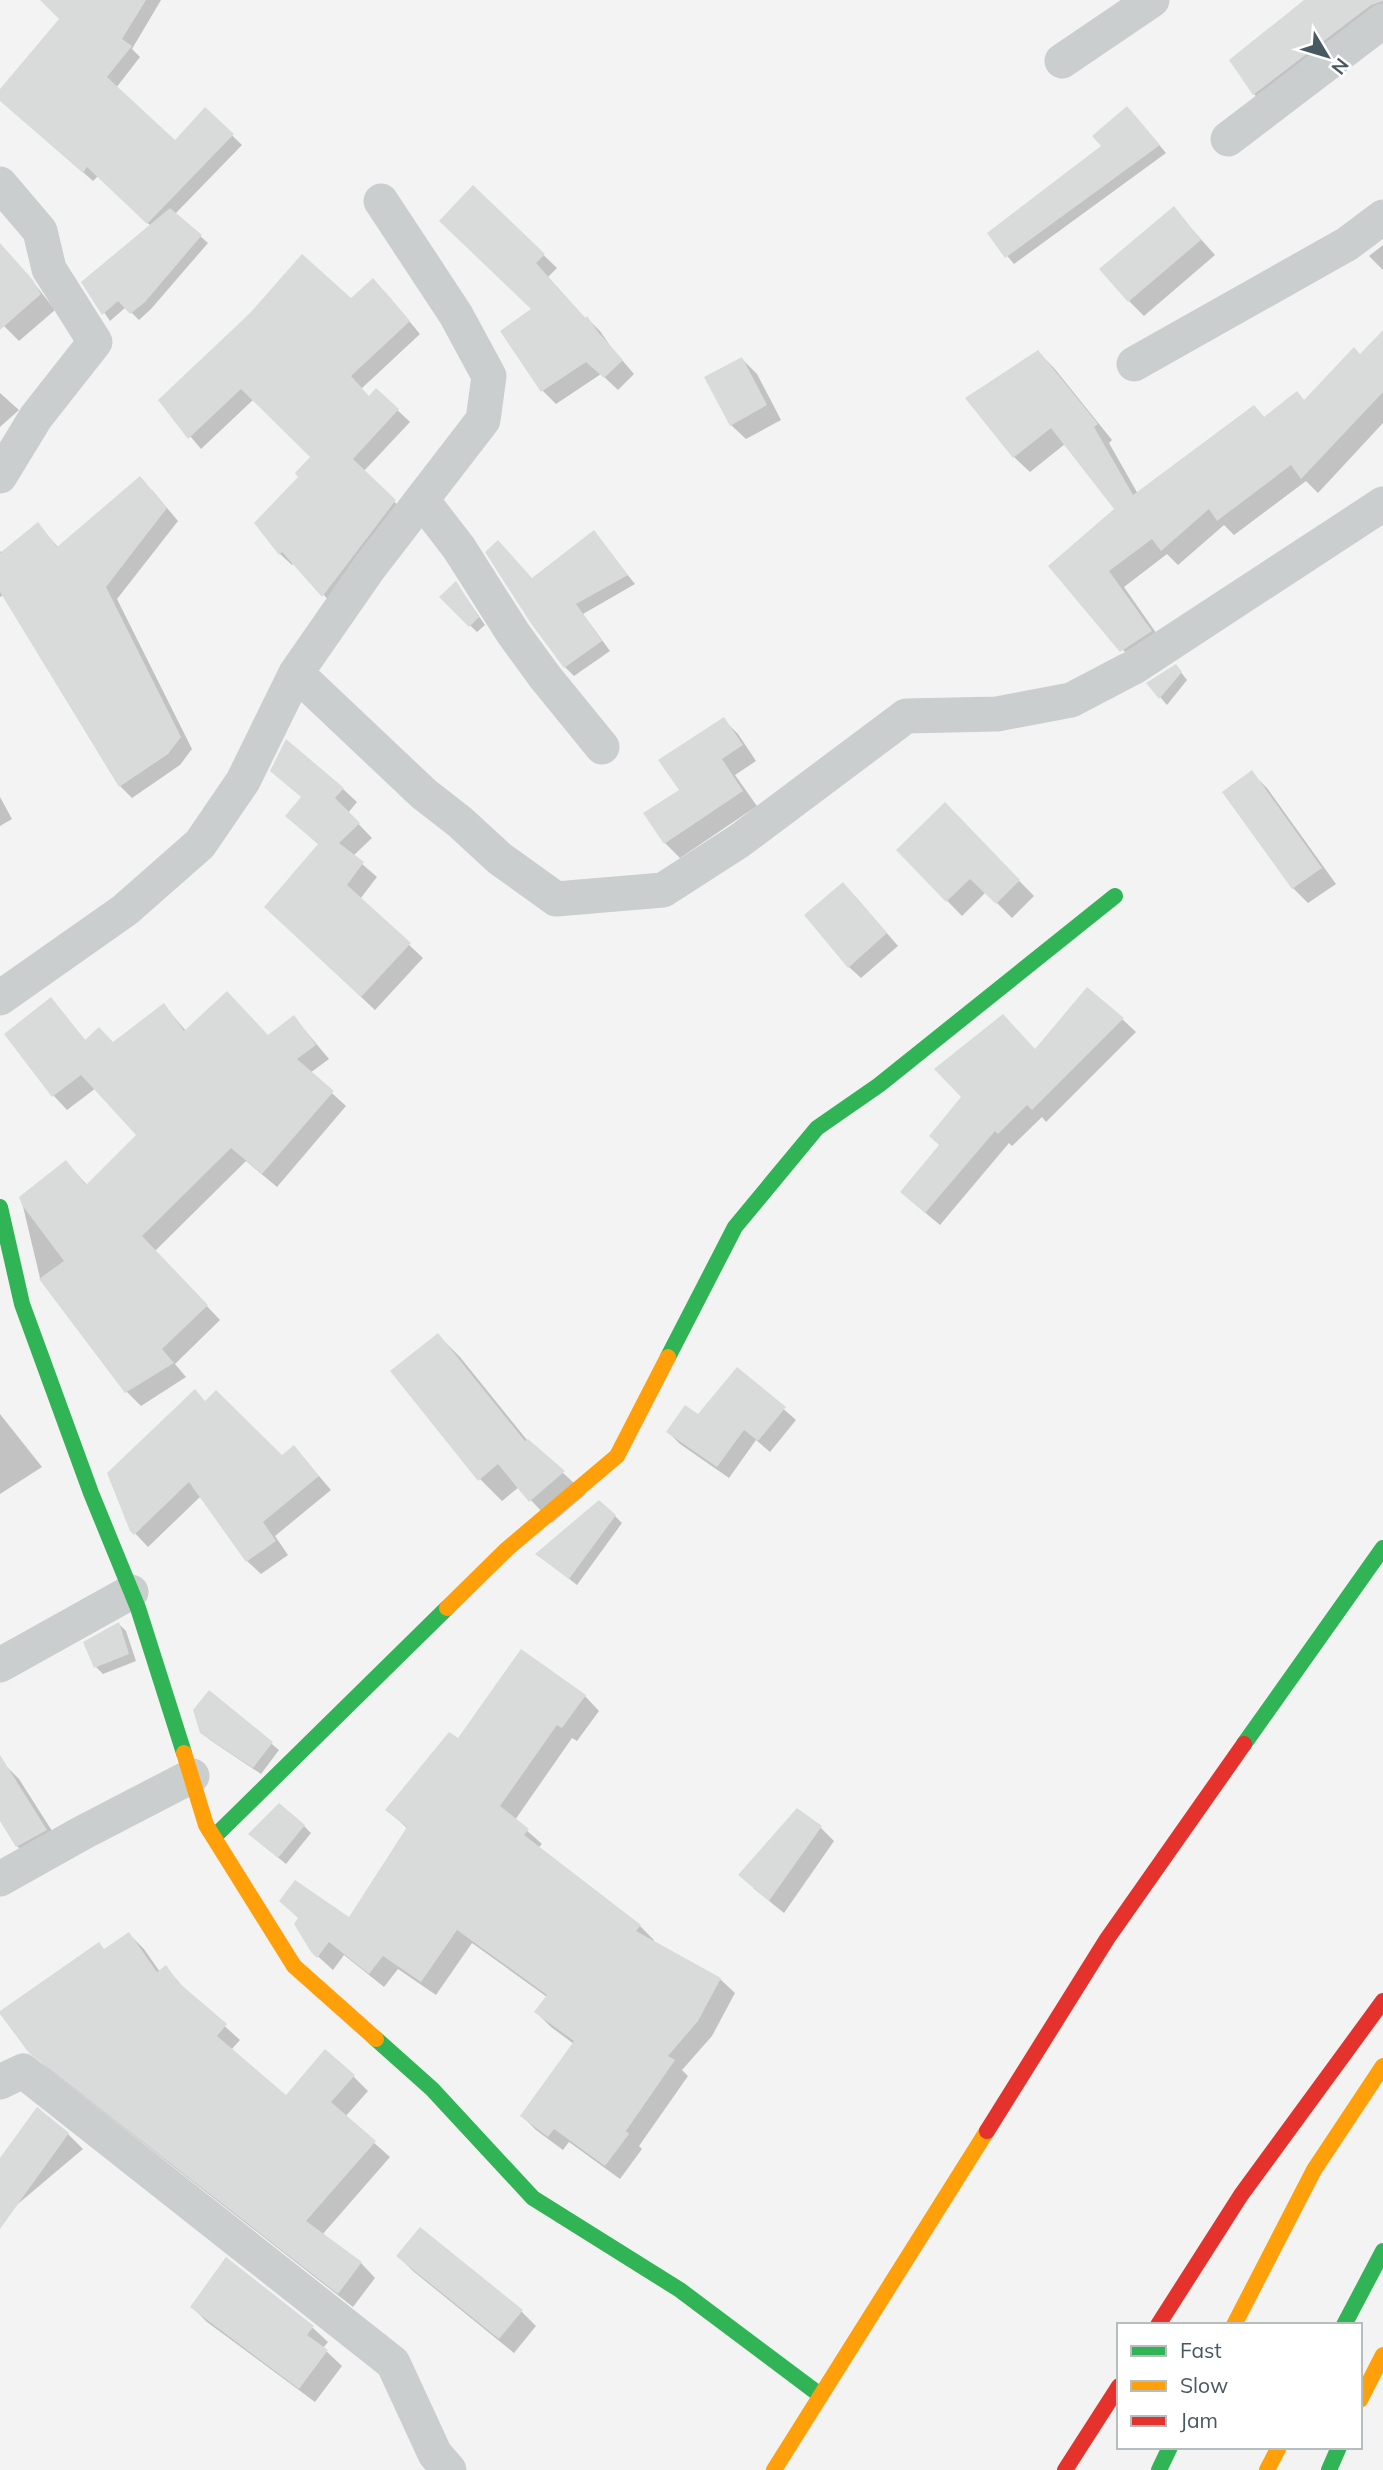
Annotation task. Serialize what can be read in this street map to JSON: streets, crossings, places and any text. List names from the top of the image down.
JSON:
{
  "legend": ["Fast", "Slow", "Jam"],
  "north": "bottom right"
}
